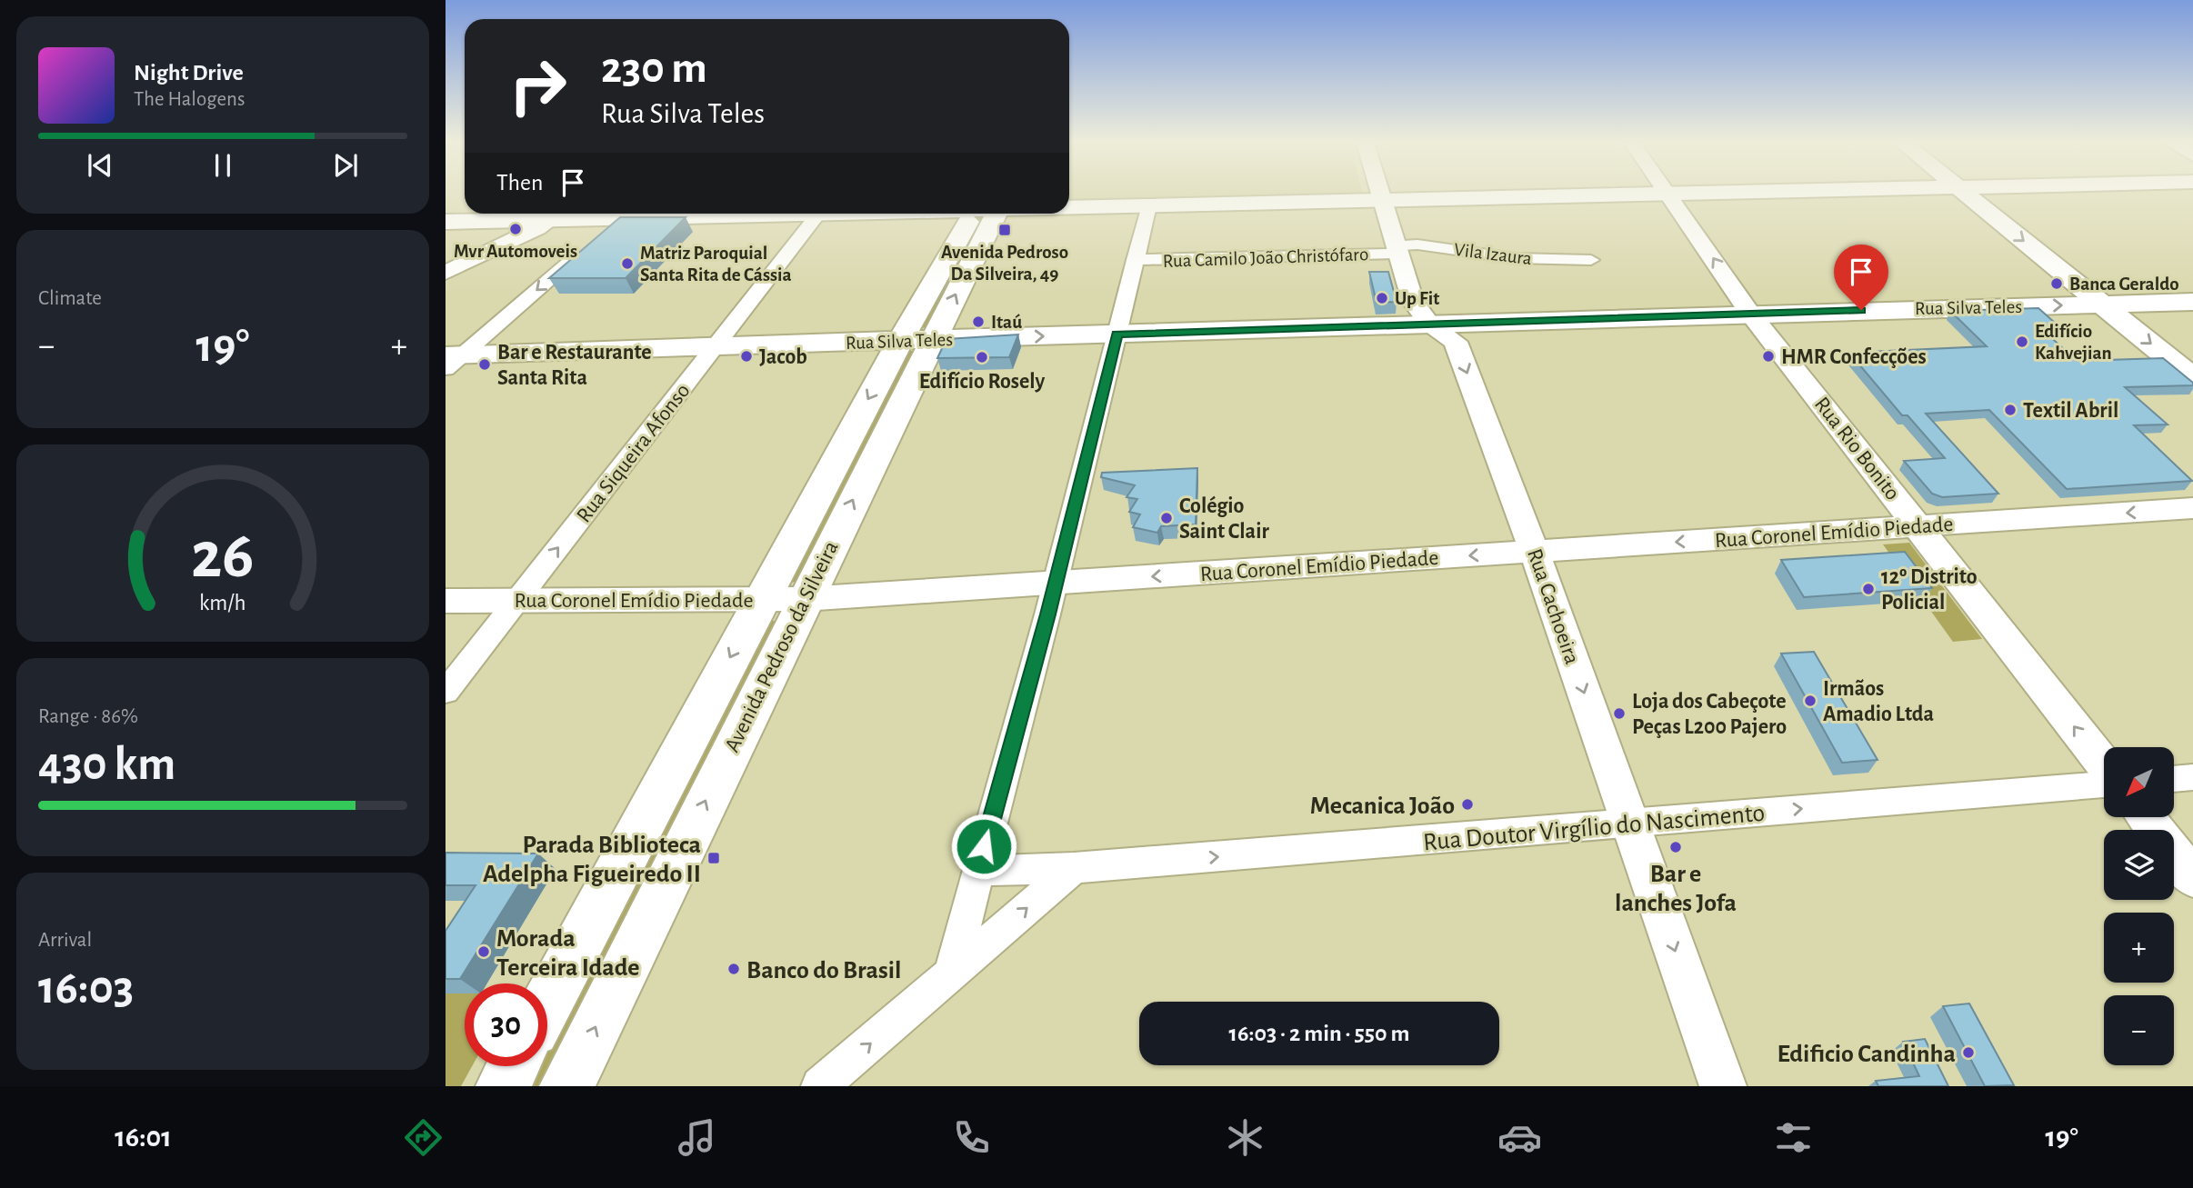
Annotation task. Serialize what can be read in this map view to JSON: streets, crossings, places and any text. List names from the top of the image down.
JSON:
{
  "streets": {
    "main road": ["Rua Silva Teles", "Avenida Pedroso da Silveira"],
    "street": [
      "Vila Izaura",
      "Rua Camilo João Christófaro",
      "Rua Rio Bonito",
      "Rua Siqueira Afonso",
      "Rua Coronel Emídio Piedade",
      "Rua Cachoeira",
      "Rua Doutor Virgílio do Nascimento"
    ]
  },
  "crossings": [
    ["Vila Izaura", "Rua Camilo João Christófaro"],
    ["Vila Izaura", "Rua Cachoeira"],
    ["Rua Camilo João Christófaro", "Rua Cachoeira"],
    ["Rua Silva Teles", "Rua Rio Bonito"],
    ["Rua Silva Teles", "Rua Siqueira Afonso"],
    ["Rua Silva Teles", "Rua Cachoeira"],
    ["Rua Silva Teles", "Avenida Pedroso da Silveira"],
    ["Rua Rio Bonito", "Rua Coronel Emídio Piedade"],
    ["Rua Siqueira Afonso", "Rua Coronel Emídio Piedade"],
    ["Rua Coronel Emídio Piedade", "Rua Cachoeira"],
    ["Rua Coronel Emídio Piedade", "Avenida Pedroso da Silveira"],
    ["Rua Cachoeira", "Rua Doutor Virgílio do Nascimento"]
  ],
  "one_way": [
    "Rua Rio Bonito",
    "Rua Coronel Emídio Piedade",
    "Rua Cachoeira",
    "Rua Doutor Virgílio do Nascimento"
  ],
  "places": {
    "other": [
      "Mvr Automoveis",
      "Matriz Paroquial Santa Rita de Cássia",
      "Banca Geraldo",
      "Up Fit",
      "Itaú",
      "Edifício Kahvejian",
      "Jacob",
      "HMR Confecções",
      "Edifício Rosely",
      "Bar e Restaurante Santa Rita",
      "Textil Abril",
      "Colégio Saint Clair",
      "12º Distrito Policial",
      "Irmãos Amadio Ltda",
      "Loja dos Cabeçote Peças L200 Pajero",
      "Mecanica João",
      "Bar e lanches Jofa",
      "Morada Terceira Idade",
      "Banco do Brasil",
      "Edificio Candinha"
    ],
    "transit": ["Avenida Pedroso Da Silveira, 49", "Parada Biblioteca Adelpha Figueiredo II"]
  },
  "north": "bottom left",
  "page": {
    "turn": ["230 m", "Rua Silva Teles"],
    "song": ["Night Drive", "The Halogens"],
    "then": "Then",
    "tile": [
      "Climate",
      ["Range · 86%", "430 km"],
      ["Arrival", "16:03"]
    ],
    "heat": ["−", "19°", "+"],
    "map_buttons": ["+", "−"],
    "limit": "30",
    "trip": "16:03 · 2 min · 550 m",
    "tabs": ["16:01", "19°"],
    "gauge": ["26", "km/h"]
  }
}
